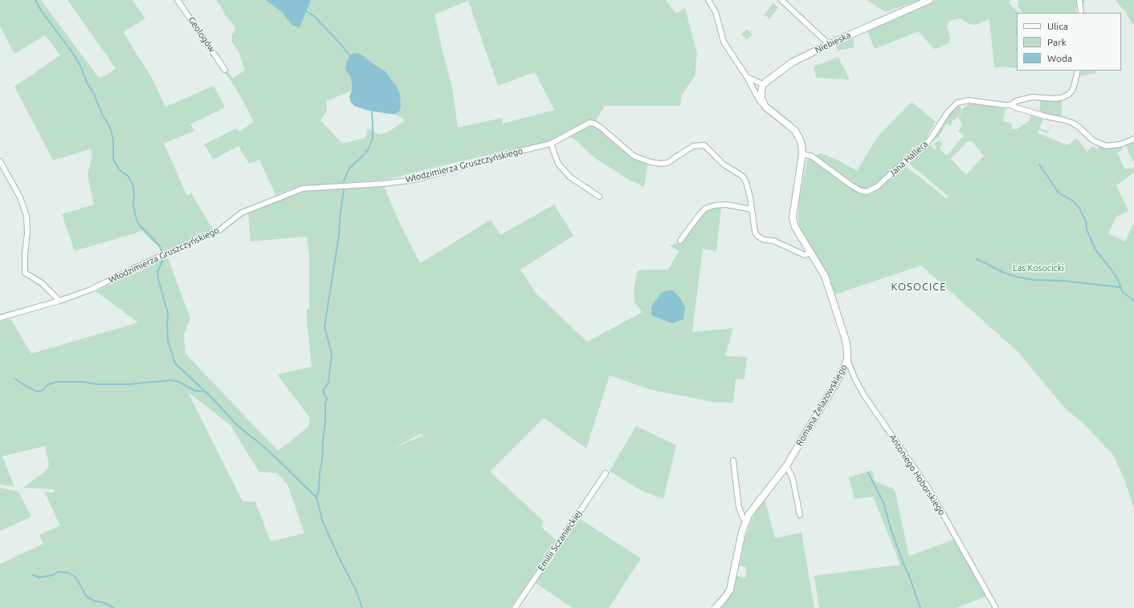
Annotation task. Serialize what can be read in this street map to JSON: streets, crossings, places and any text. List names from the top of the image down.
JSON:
{
  "streets": {
    "street": [
      "Geologów",
      "Niebieska",
      "Jana Hallera",
      "Włodzimierza Gruszczyńskiego",
      "Romana Żelazowskiego",
      "Antoniego Hoborskiego",
      "Emilii Sczanieckiej"
    ]
  },
  "crossings": [
    ["Jana Hallera", "Romana Żelazowskiego"],
    ["Włodzimierza Gruszczyńskiego", "Romana Żelazowskiego"],
    ["Romana Żelazowskiego", "Antoniego Hoborskiego"]
  ],
  "districts": ["KOSOCICE"],
  "parks": ["Las Kosocicki"],
  "legend": ["Ulica", "Park", "Woda"]
}
